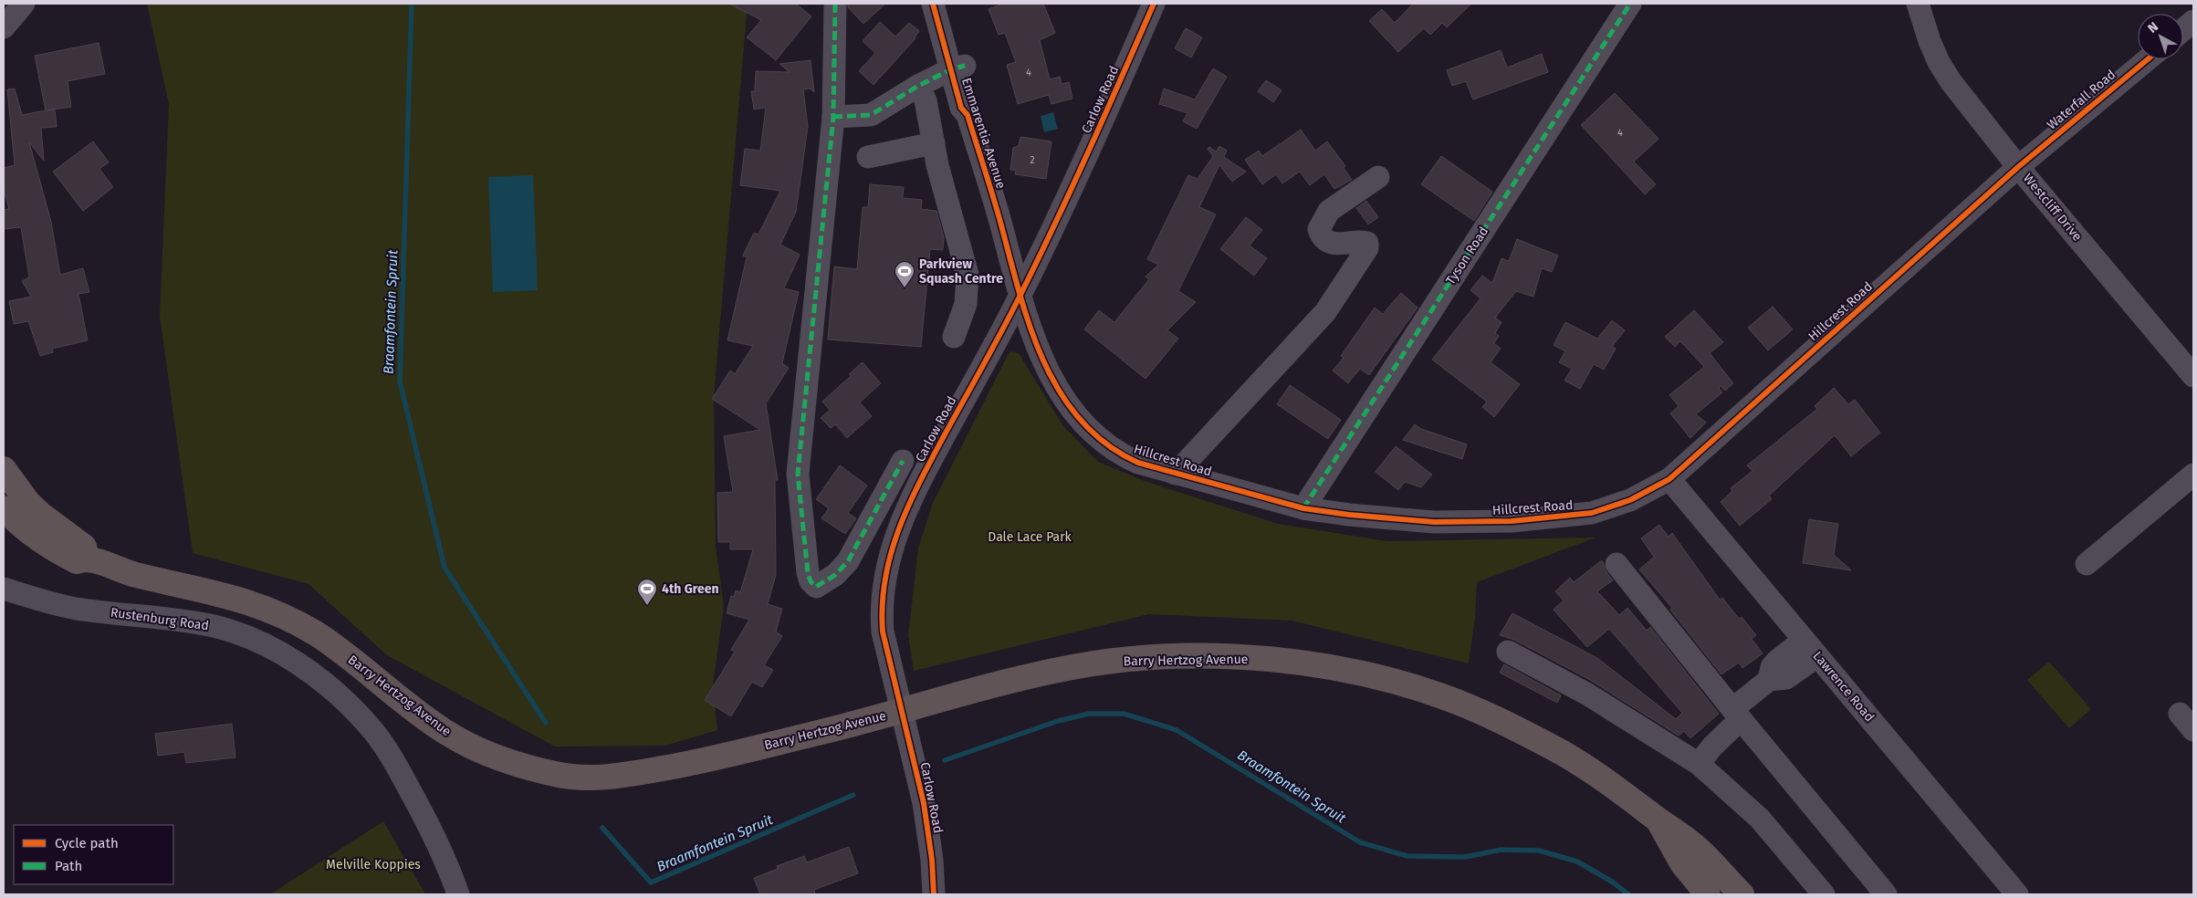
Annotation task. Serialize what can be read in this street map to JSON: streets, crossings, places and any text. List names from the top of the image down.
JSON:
{
  "streets": {
    "main road": ["Barry Hertzog Avenue"],
    "street": [
      "Carlow Road",
      "Waterfall Road",
      "Emmarentia Avenue",
      "Westcliff Drive",
      "Tyson Road",
      "Hillcrest Road",
      "Rustenburg Road",
      "Lawrence Road"
    ]
  },
  "crossings": [
    ["Carlow Road", "Emmarentia Avenue"],
    ["Carlow Road", "Hillcrest Road"],
    ["Waterfall Road", "Westcliff Drive"],
    ["Waterfall Road", "Hillcrest Road"],
    ["Emmarentia Avenue", "Hillcrest Road"],
    ["Westcliff Drive", "Hillcrest Road"],
    ["Tyson Road", "Hillcrest Road"],
    ["Hillcrest Road", "Lawrence Road"]
  ],
  "water": ["Braamfontein Spruit"],
  "parks": ["Dale Lace Park", "Melville Koppies"],
  "places": {
    "sports": ["Parkview Squash Centre", "4th Green"]
  },
  "house_numbers": ["4", "4", "2"],
  "legend": ["Cycle path", "Path"],
  "north": "top left"
}
